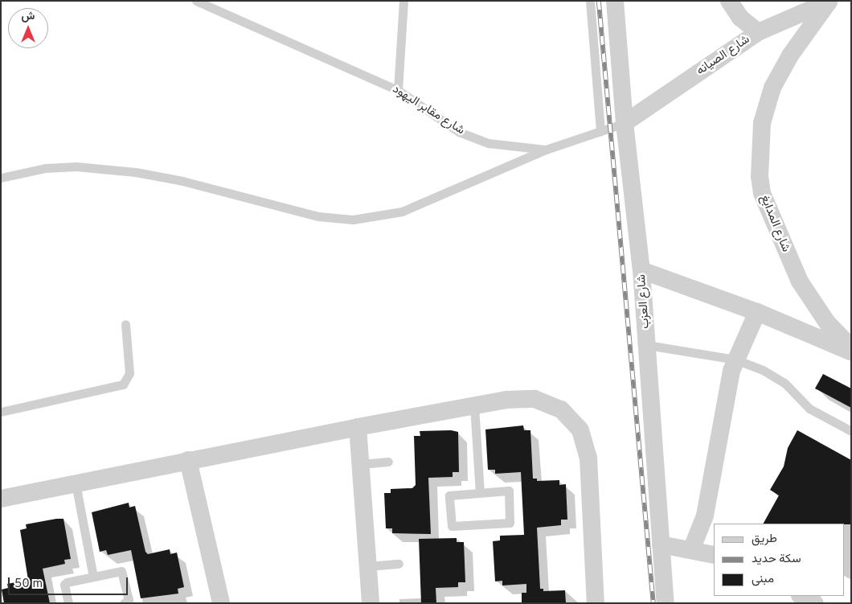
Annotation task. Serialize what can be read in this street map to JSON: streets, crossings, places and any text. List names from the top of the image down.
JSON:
{
  "streets": {
    "street": ["شارع الصيانه", "شارع المدابغ", "شارع العزب"],
    "lane": ["شارع مقابر اليهود"]
  },
  "crossings": [
    ["شارع الصيانه", "شارع مقابر اليهود"],
    ["شارع الصيانه", "شارع المدابغ"],
    ["شارع الصيانه", "شارع العزب"],
    ["شارع مقابر اليهود", "شارع العزب"]
  ],
  "legend": ["طريق", "سكة حديد", "مبنى"],
  "scale_bar": "50 m",
  "north": "top"
}
